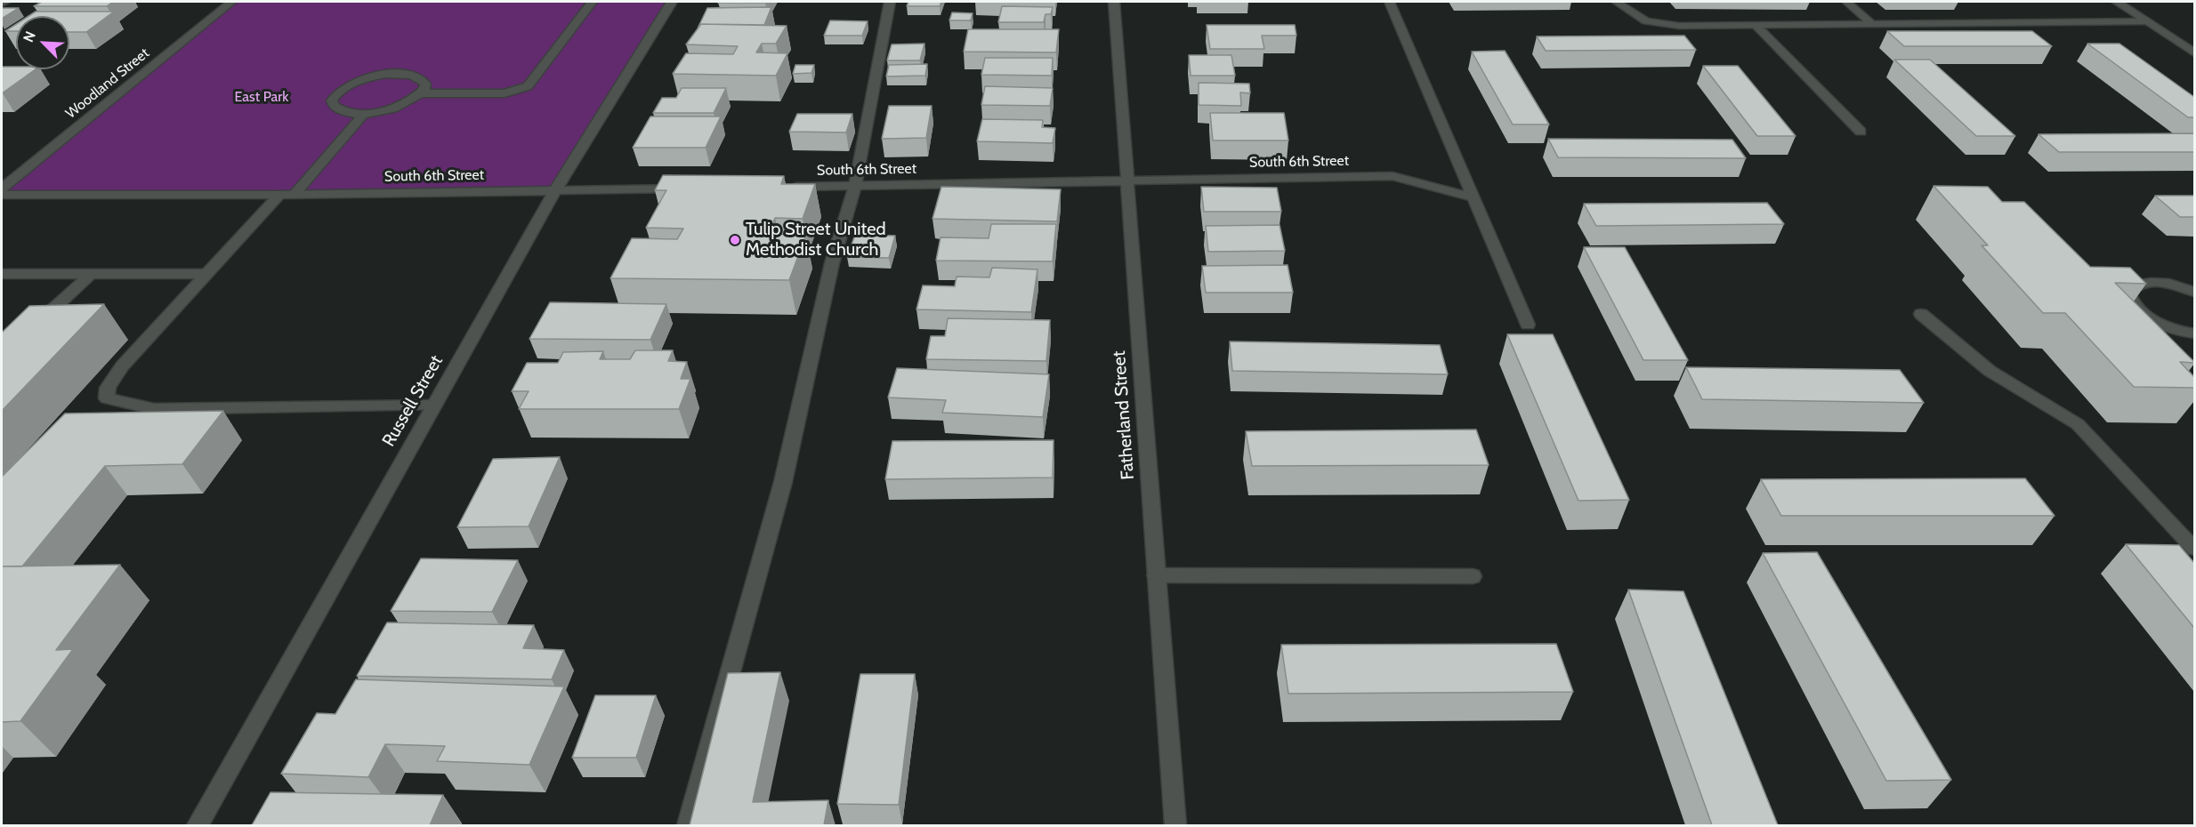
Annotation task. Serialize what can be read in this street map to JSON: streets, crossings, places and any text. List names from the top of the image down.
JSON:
{
  "streets": {
    "street": [
      "Woodland Street",
      "South 6th Street",
      "Russell Street",
      "Fatherland Street"
    ]
  },
  "crossings": [
    ["South 6th Street", "Russell Street"],
    ["South 6th Street", "Fatherland Street"]
  ],
  "parks": ["East Park"],
  "places": ["Tulip Street United Methodist Church"],
  "north": "top left"
}
